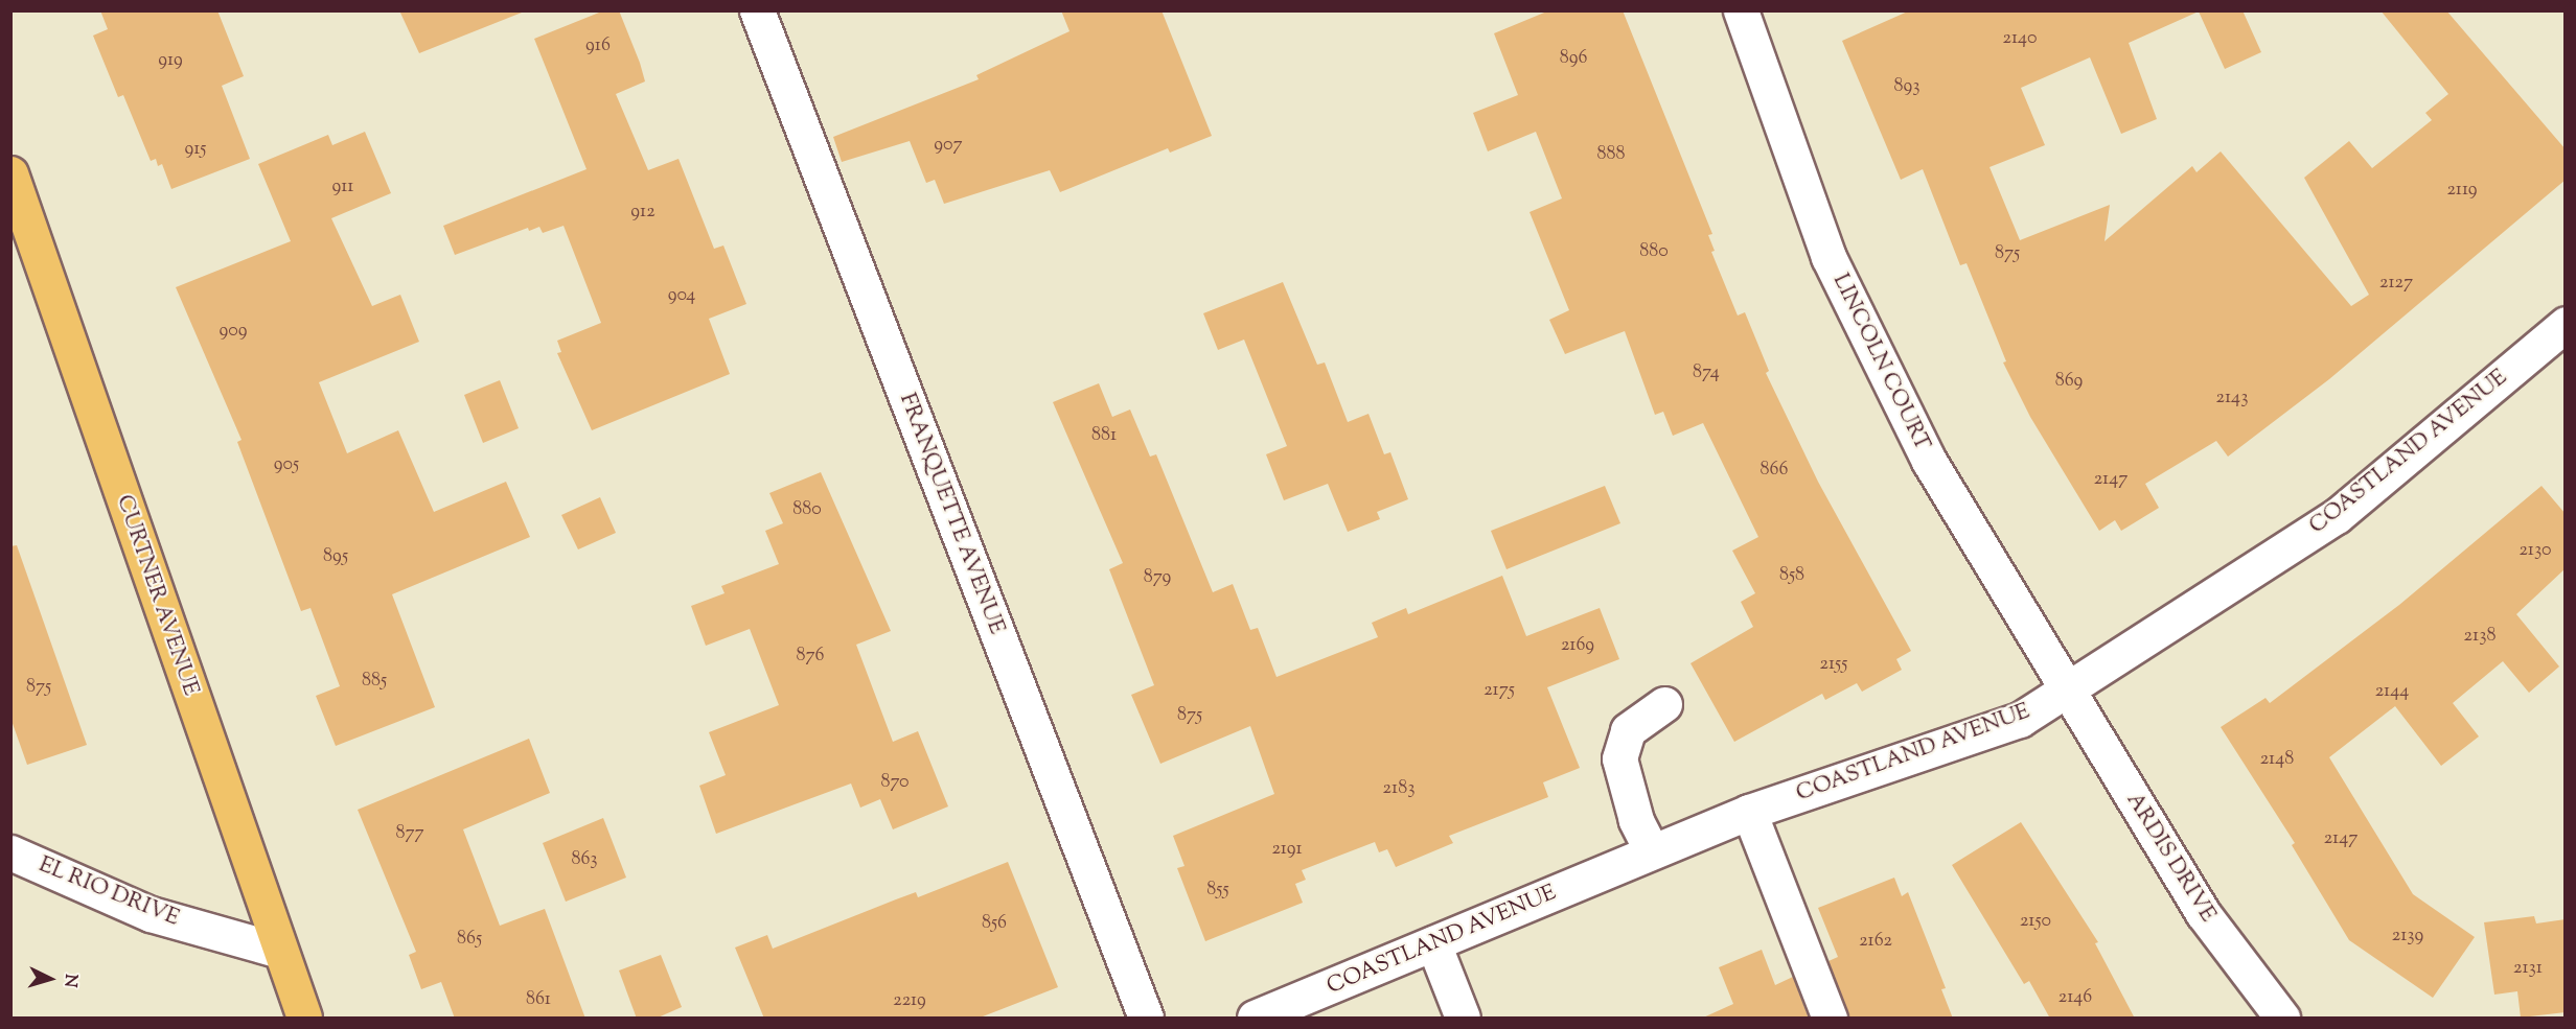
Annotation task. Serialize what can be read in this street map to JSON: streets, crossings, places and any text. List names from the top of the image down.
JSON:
{
  "streets": {
    "main road": ["CURTNER AVENUE"],
    "street": [
      "LINCOLN COURT",
      "COASTLAND AVENUE",
      "FRANQUETTE AVENUE",
      "ARDIS DRIVE",
      "EL RIO DRIVE"
    ]
  },
  "crossings": [
    ["LINCOLN COURT", "COASTLAND AVENUE"],
    ["LINCOLN COURT", "ARDIS DRIVE"],
    ["COASTLAND AVENUE", "ARDIS DRIVE"],
    ["CURTNER AVENUE", "EL RIO DRIVE"]
  ],
  "house_numbers": [
    "2140",
    "916",
    "896",
    "919",
    "893",
    "907",
    "915",
    "888",
    "911",
    "2119",
    "912",
    "880",
    "875",
    "2127",
    "904",
    "909",
    "874",
    "869",
    "2143",
    "881",
    "905",
    "866",
    "2147",
    "880",
    "2130",
    "895",
    "858",
    "879",
    "2138",
    "2169",
    "876",
    "2155",
    "885",
    "875",
    "2175",
    "2144",
    "875",
    "2148",
    "870",
    "2183",
    "877",
    "2147",
    "2191",
    "863",
    "855",
    "2150",
    "856",
    "2139",
    "865",
    "2162",
    "2131",
    "2146",
    "861",
    "2219"
  ],
  "north": "right"
}
